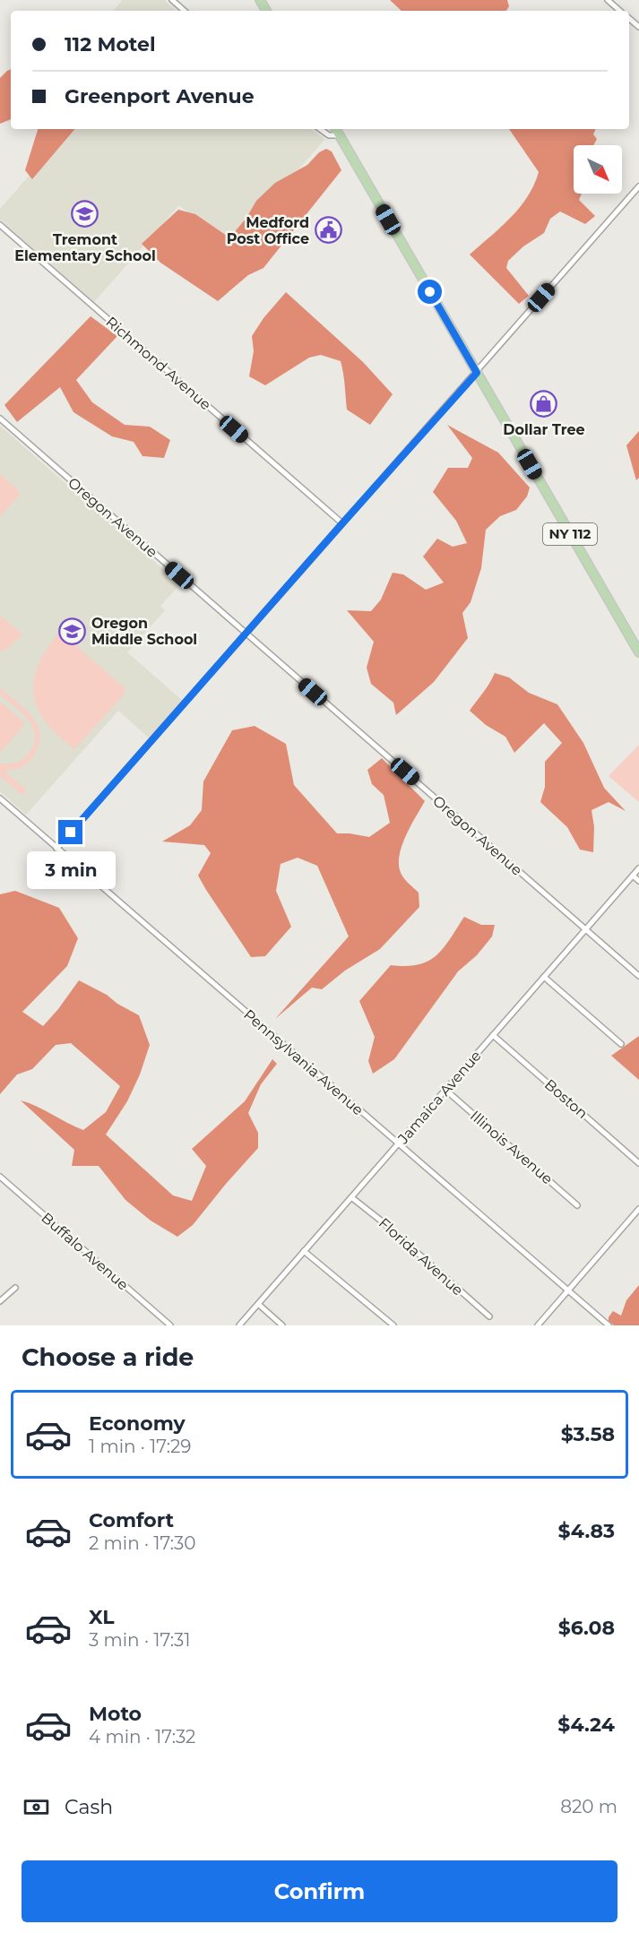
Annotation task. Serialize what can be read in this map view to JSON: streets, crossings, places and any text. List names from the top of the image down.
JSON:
{
  "streets": {
    "main road": ["NY 112"],
    "street": [
      "Richmond Avenue",
      "Oregon Avenue",
      "Pennsylvania Avenue",
      "Jamaica Avenue",
      "Boston",
      "Illinois Avenue",
      "Buffalo Avenue",
      "Florida Avenue"
    ]
  },
  "crossings": [
    ["Oregon Avenue", "Jamaica Avenue"],
    ["Pennsylvania Avenue", "Jamaica Avenue"],
    ["Jamaica Avenue", "Boston"],
    ["Jamaica Avenue", "Illinois Avenue"],
    ["Jamaica Avenue", "Florida Avenue"]
  ],
  "places": {
    "school or university": ["Tremont Elementary School", "Oregon Middle School"],
    "public building": ["Medford Post Office"],
    "shop": ["Dollar Tree"]
  },
  "north": "bottom right",
  "page": {
    "banner": ["112 Motel", "Greenport Avenue"],
    "bubble": "3 min",
    "heading": "Choose a ride",
    "list": [
      {
        "name": "Economy",
        "note": "1 min · 17:29",
        "value": "$3.58"
      },
      {
        "name": "Comfort",
        "note": "2 min · 17:30",
        "value": "$4.83"
      },
      {
        "name": "XL",
        "note": "3 min · 17:31",
        "value": "$6.08"
      },
      {
        "name": "Moto",
        "note": "4 min · 17:32",
        "value": "$4.24"
      }
    ],
    "pay": ["Cash", "820 m"],
    "buttons": "Confirm"
  }
}
